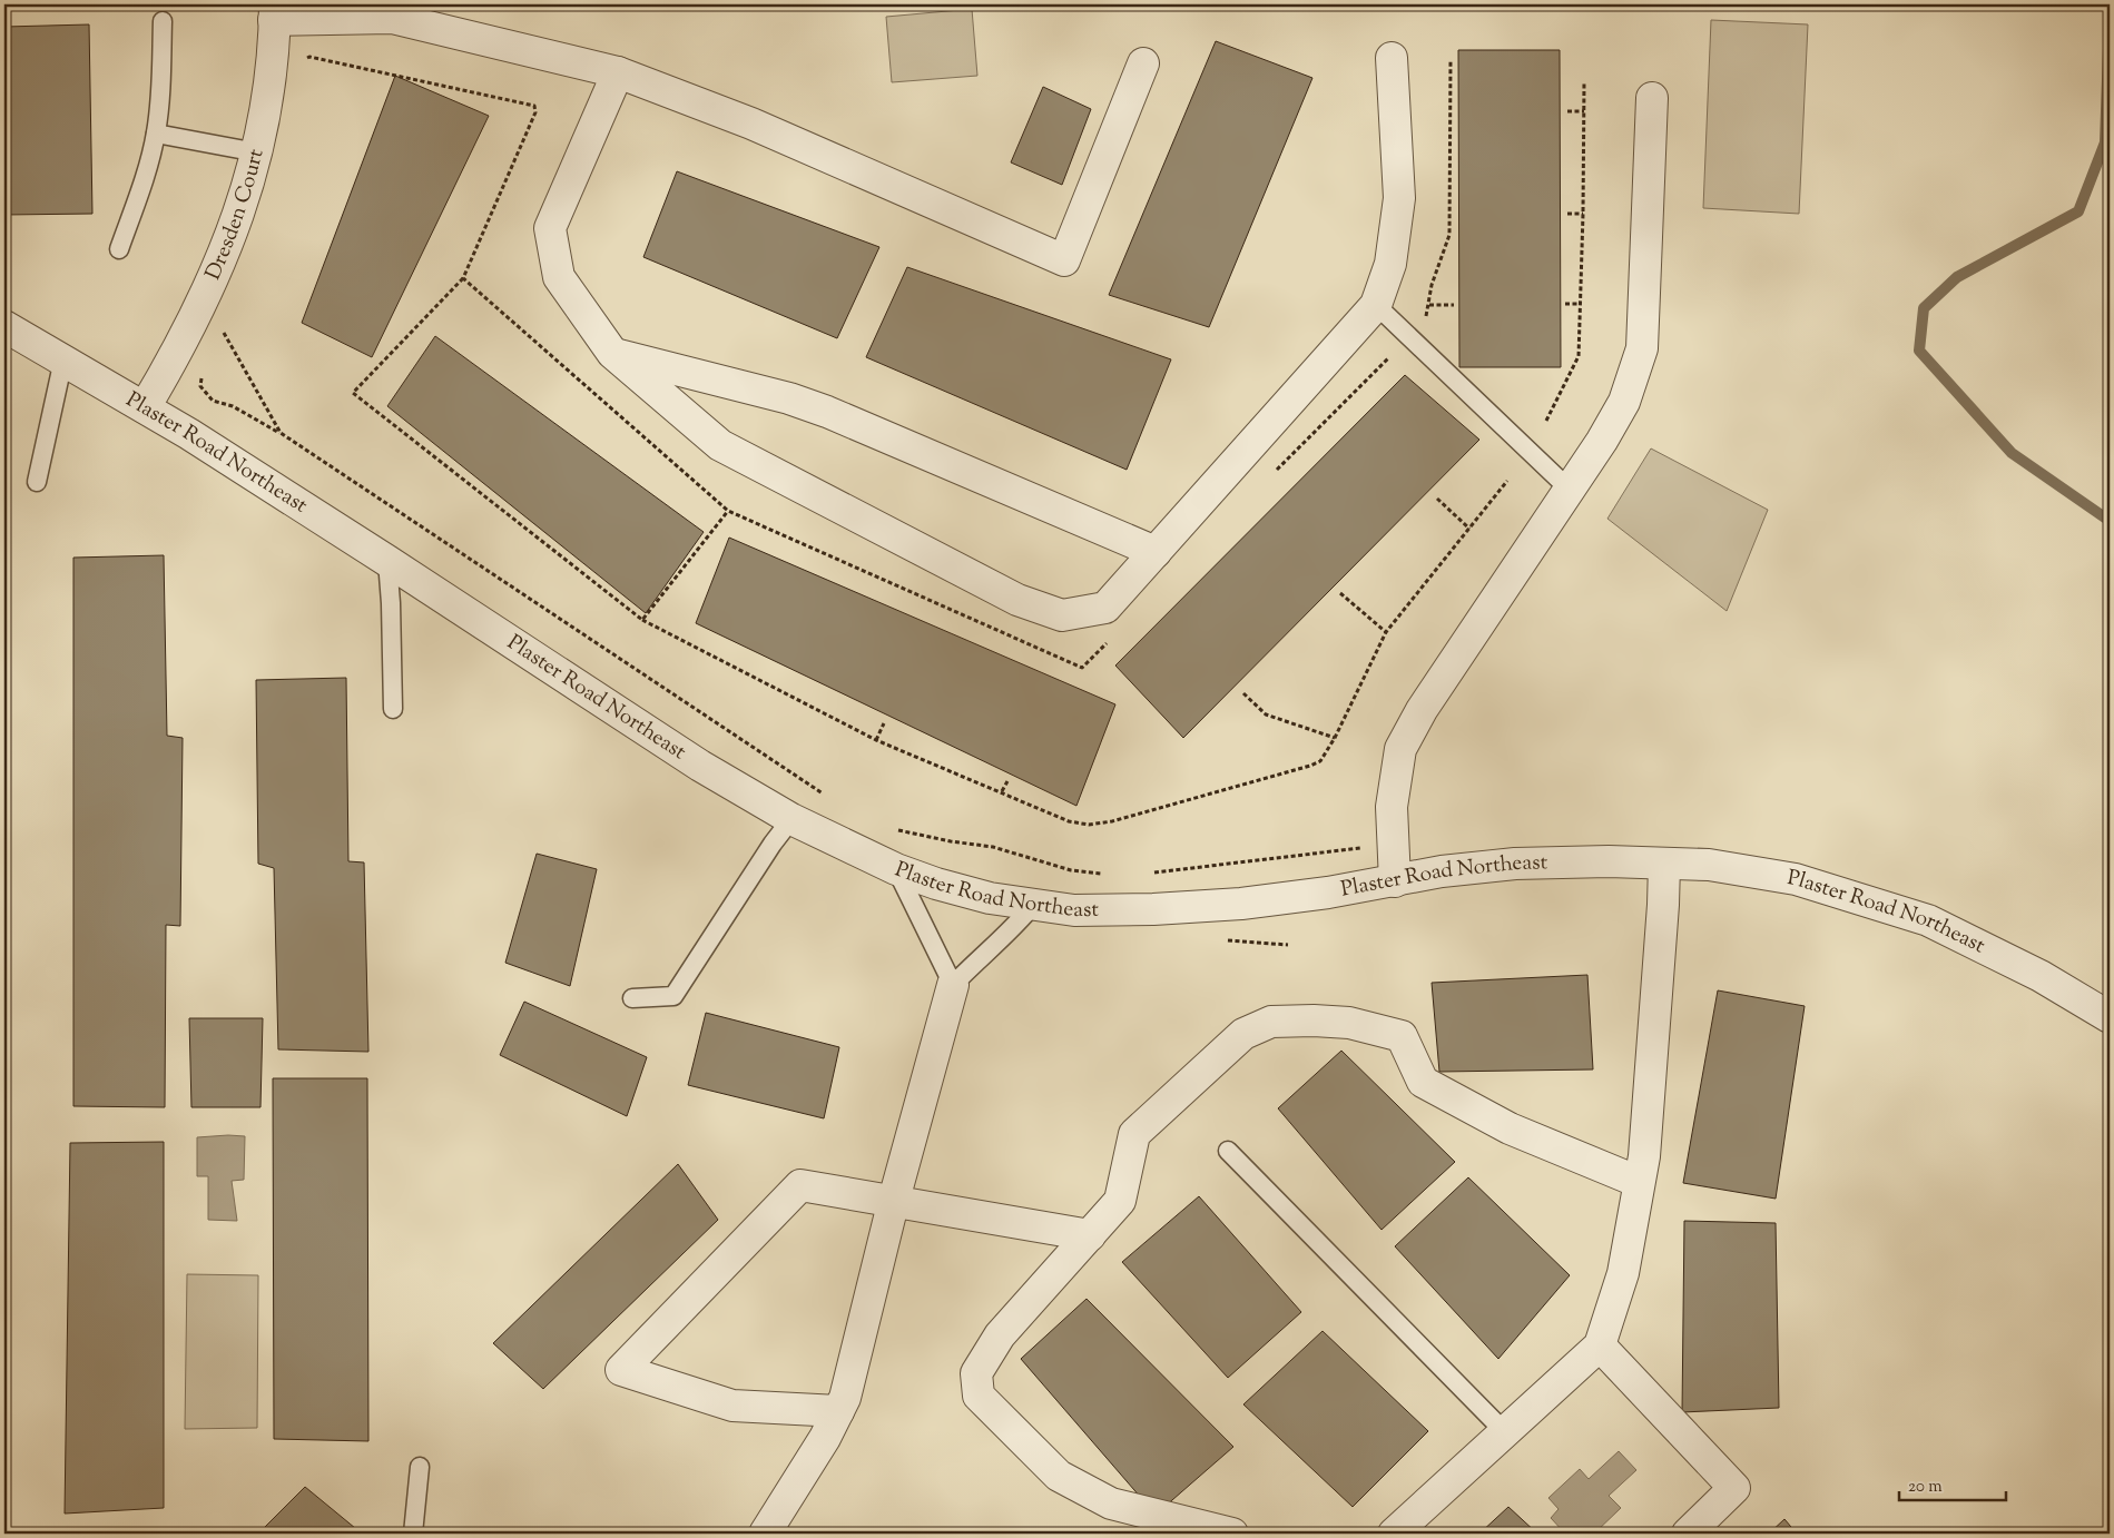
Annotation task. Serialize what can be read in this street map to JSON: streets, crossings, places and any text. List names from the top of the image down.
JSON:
{
  "streets": {
    "street": ["Dresden Court", "Plaster Road Northeast"]
  },
  "crossings": [
    ["Dresden Court", "Plaster Road Northeast"]
  ],
  "scale_bar": "20 m"
}
